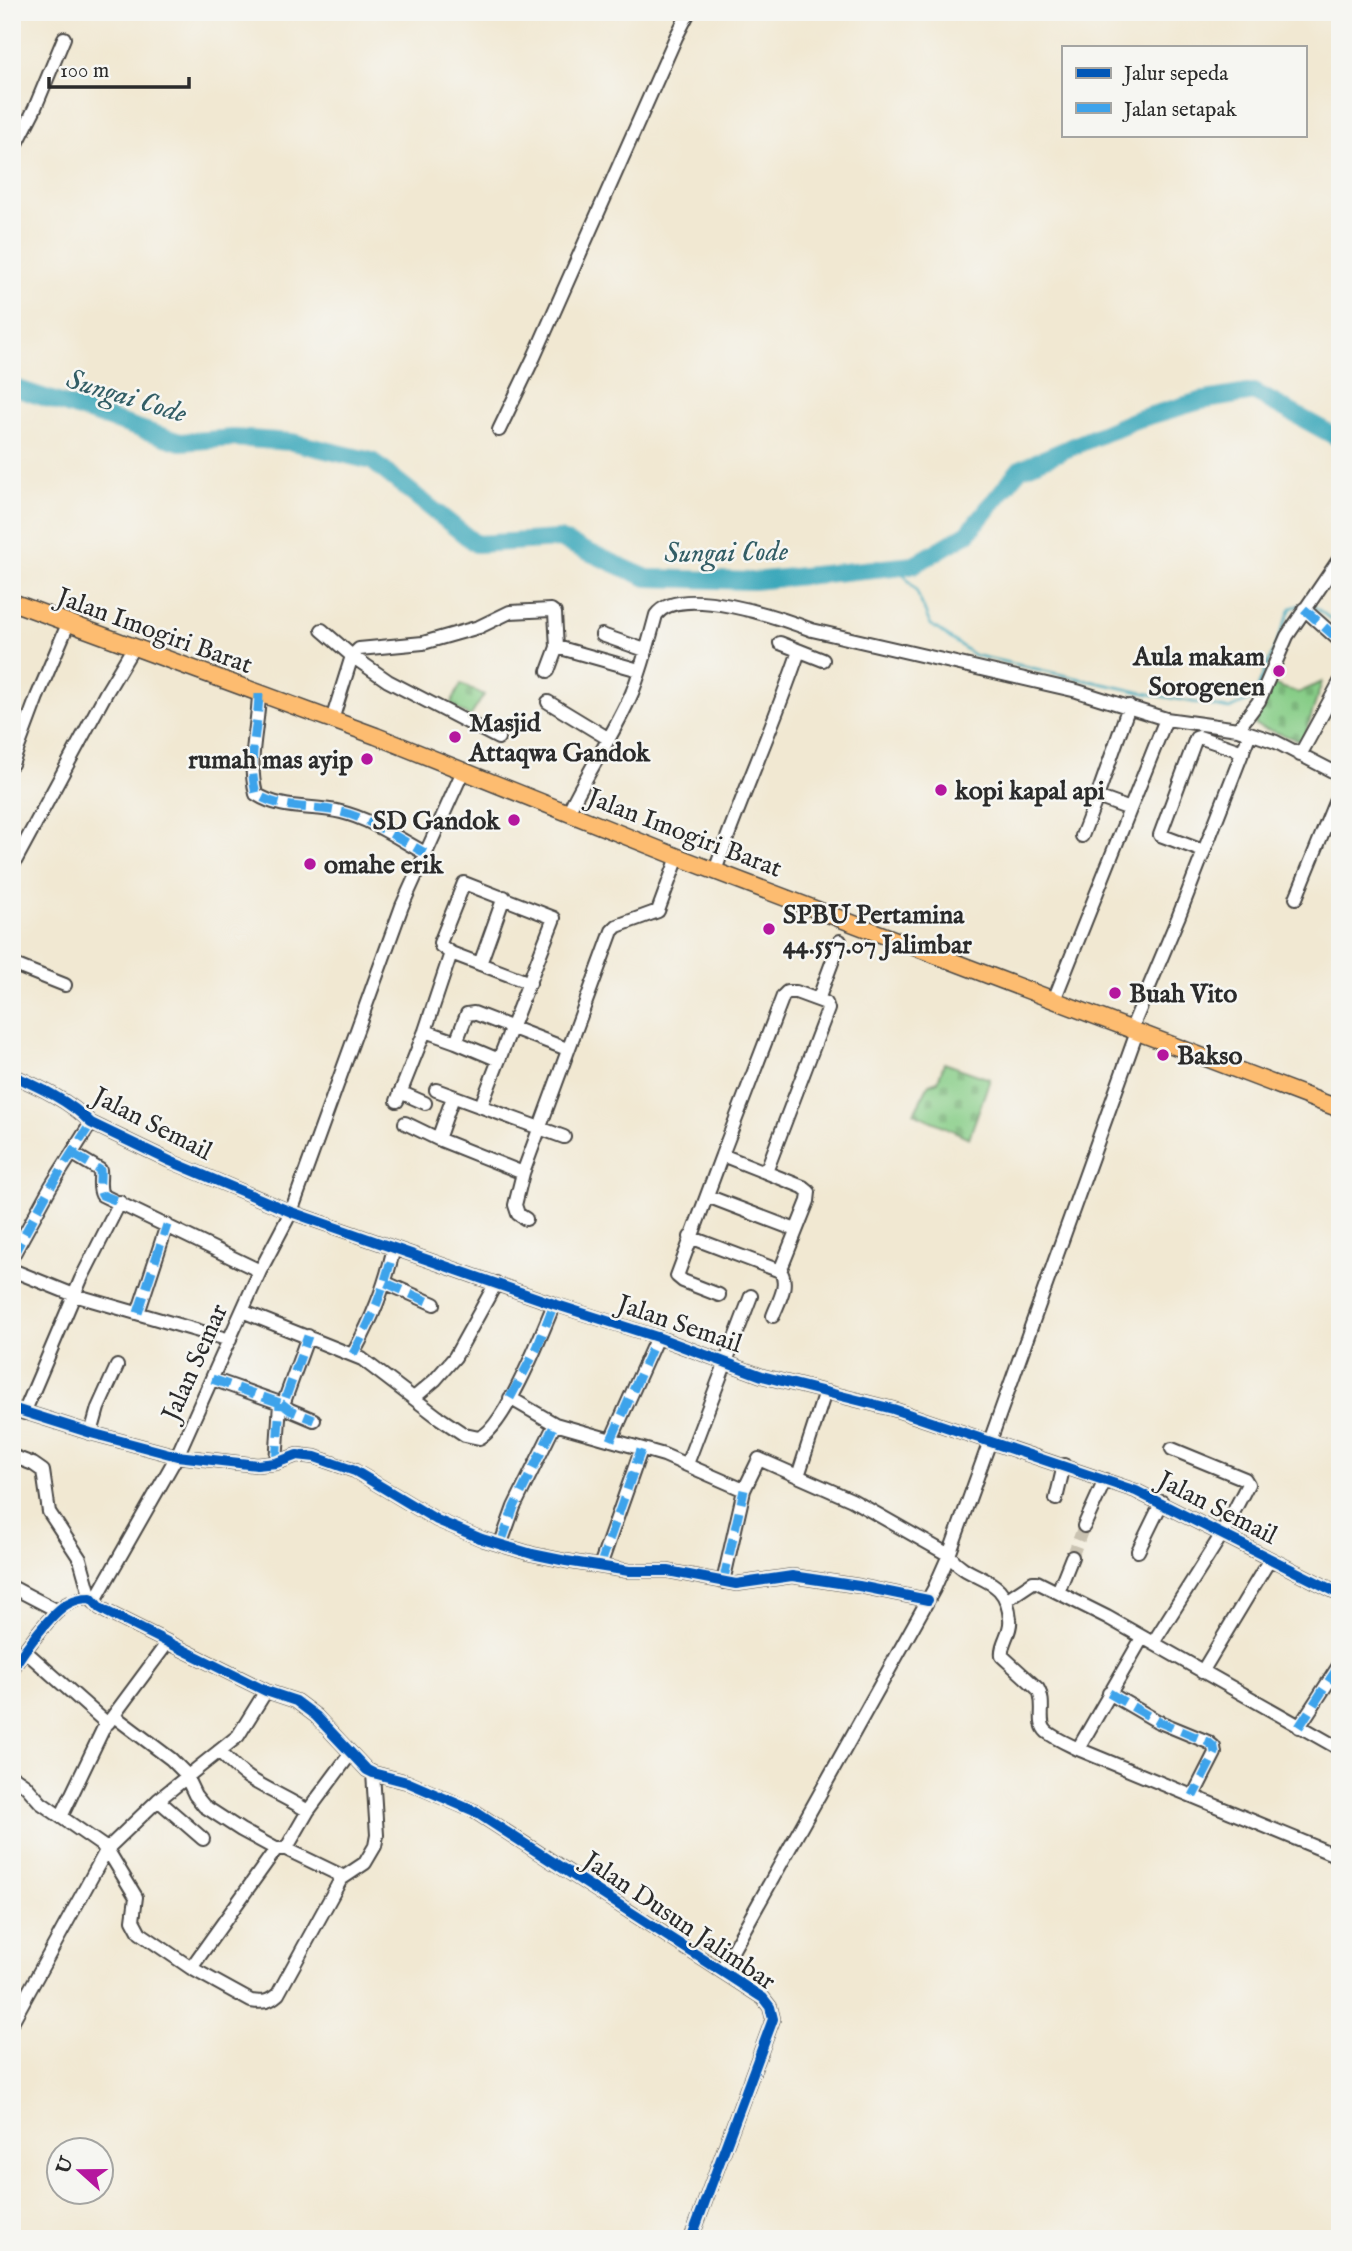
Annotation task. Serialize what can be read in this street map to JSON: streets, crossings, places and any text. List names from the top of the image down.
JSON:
{
  "streets": {
    "main road": ["Jalan Imogiri Barat"],
    "street": ["Jalan Semail", "Jalan Semar", "Jalan Dusun Jalimbar"]
  },
  "crossings": [
    ["Jalan Imogiri Barat", "Jalan Semar"],
    ["Jalan Semail", "Jalan Semar"],
    ["Jalan Semar", "Jalan Dusun Jalimbar"]
  ],
  "water": ["Sungai Code"],
  "places": [
    "Aula makam Sorogenen",
    "Masjid Attaqwa Gandok",
    "rumah mas ayip",
    "kopi kapal api",
    "SD Gandok",
    "omahe erik",
    "SPBU Pertamina 44.557.07 Jalimbar",
    "Buah Vito",
    "Bakso"
  ],
  "legend": ["Jalur sepeda", "Jalan setapak"],
  "scale_bar": "100 m",
  "north": "left"
}
